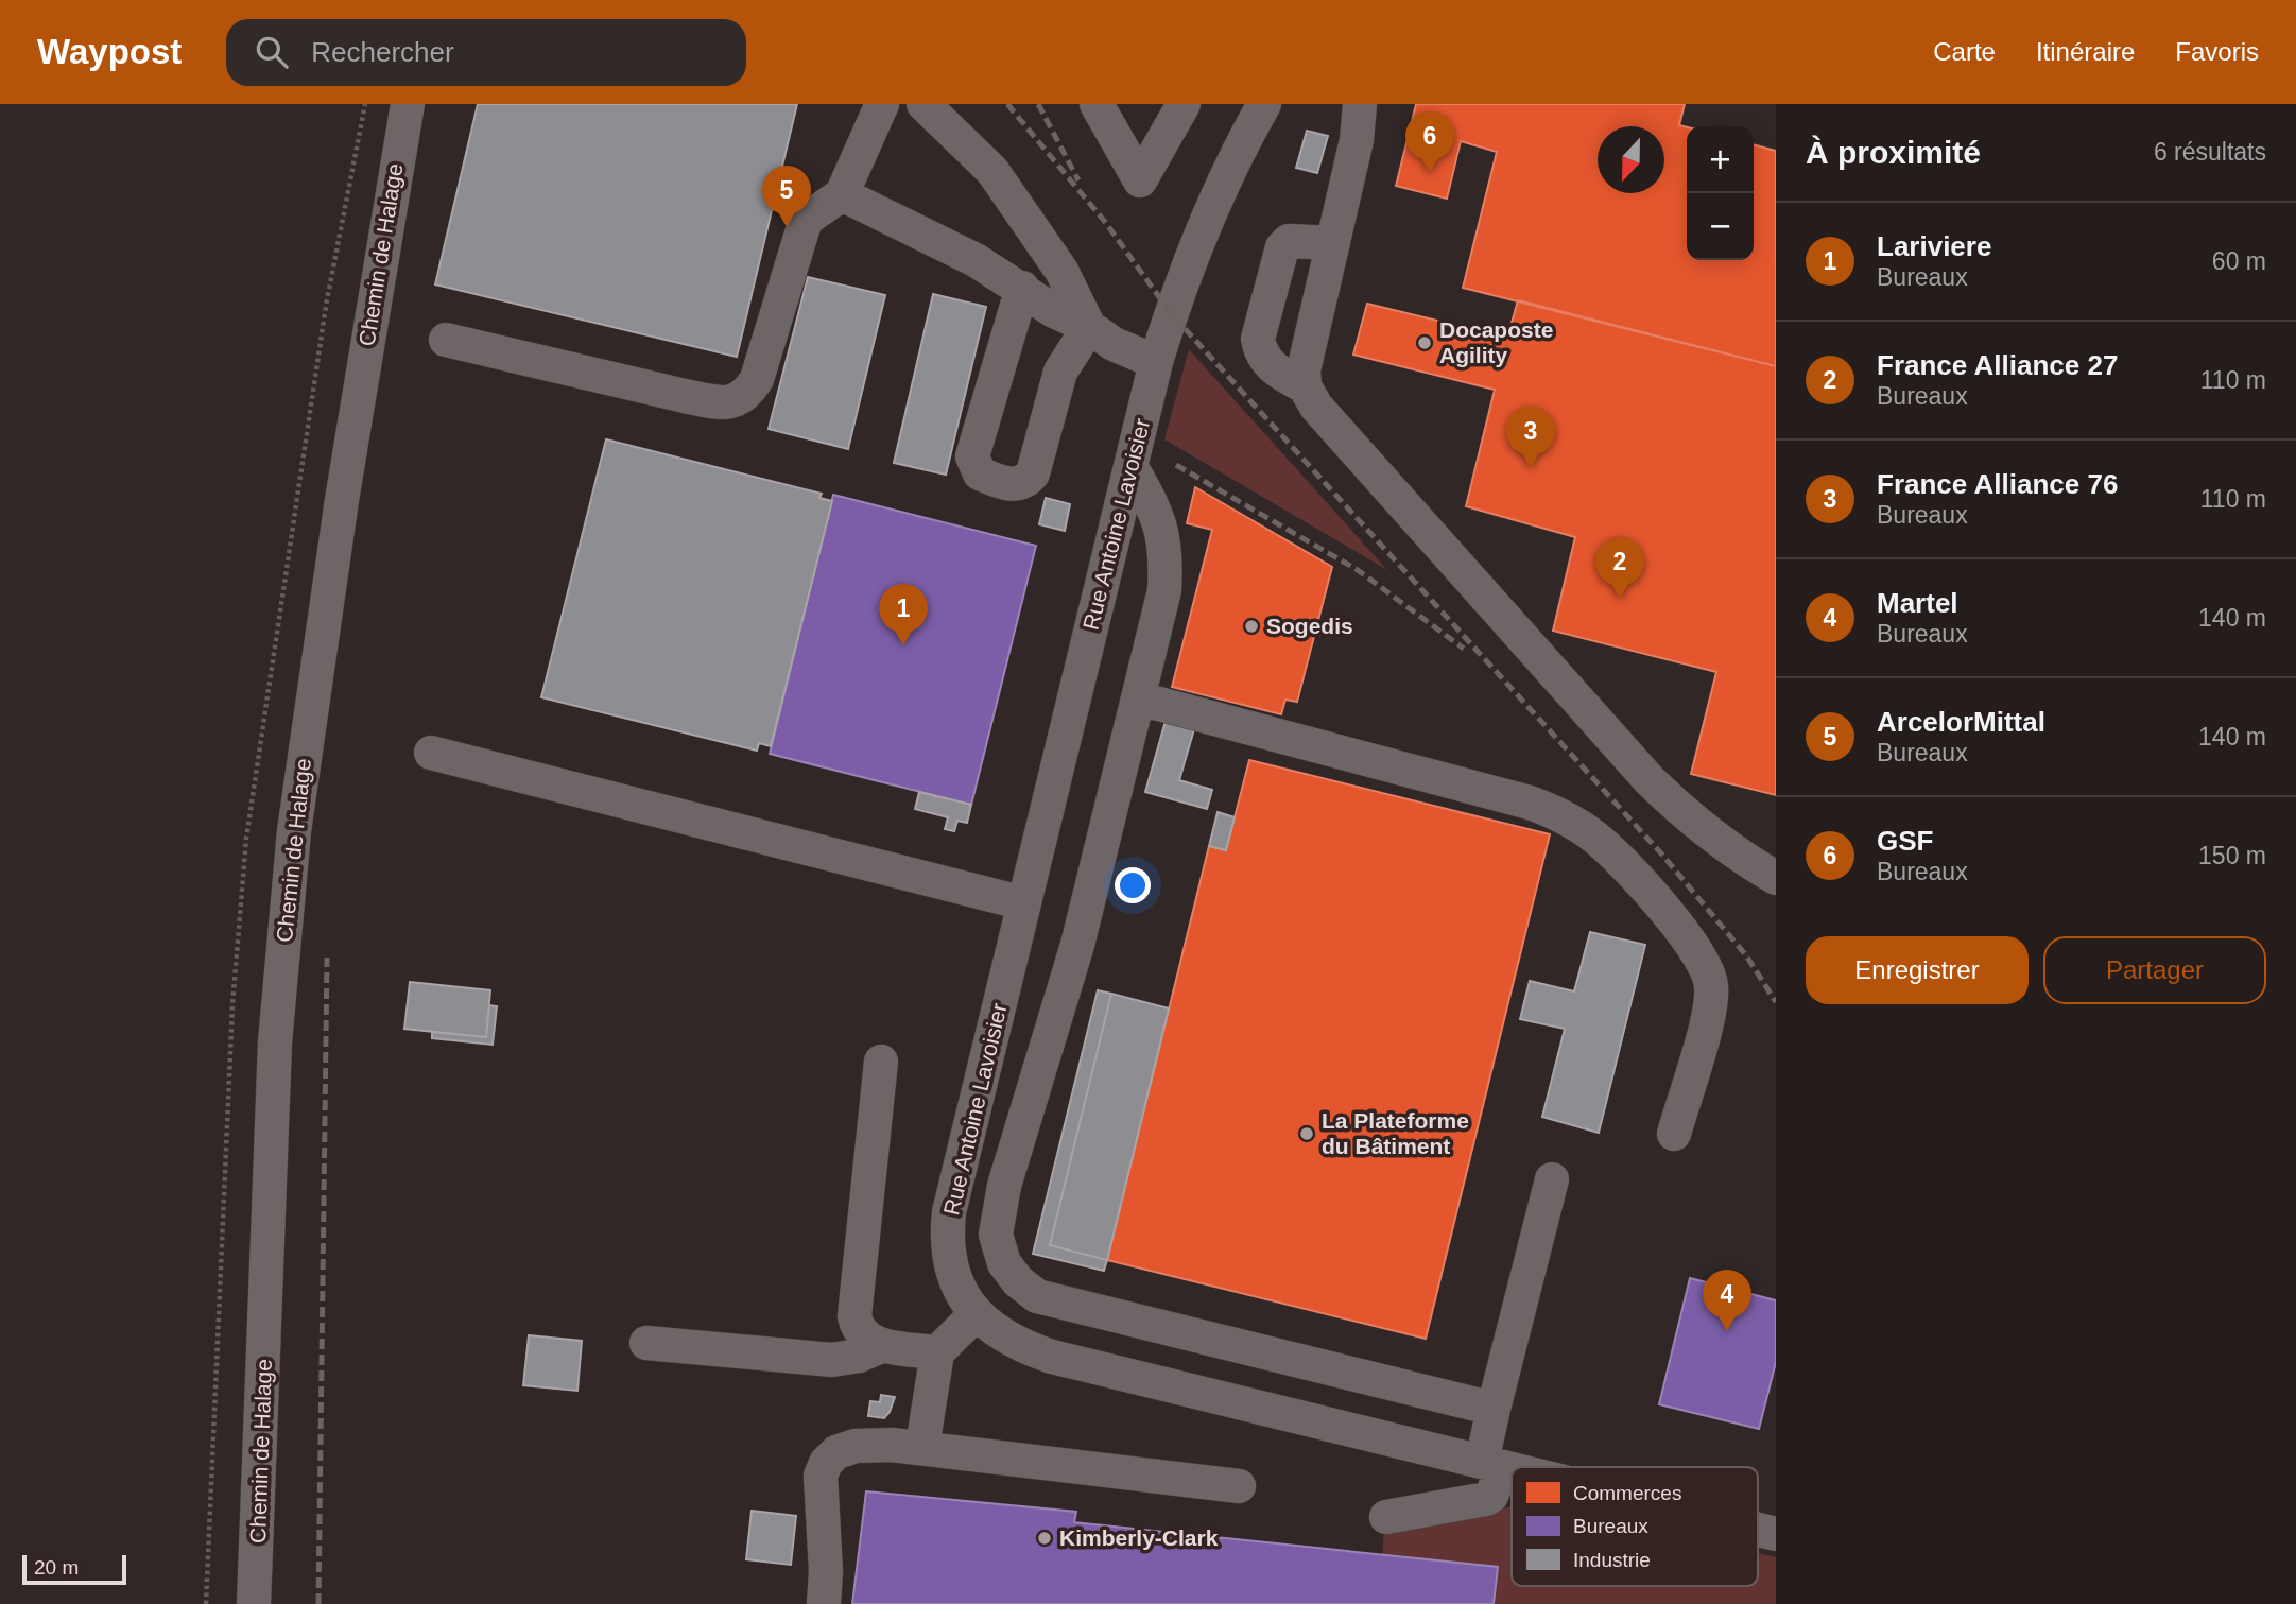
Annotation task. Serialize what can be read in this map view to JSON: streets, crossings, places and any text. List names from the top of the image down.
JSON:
{
  "streets": {
    "street": ["Chemin de Halage", "Rue Antoine Lavoisier"]
  },
  "places": [
    "Docaposte Agility",
    "Sogedis",
    "La Plateforme du Bâtiment",
    "Kimberly-Clark"
  ],
  "legend": ["Commerces", "Bureaux", "Industrie"],
  "scale_bar": "20 m",
  "north": "bottom",
  "page": {
    "header": "Waypost",
    "search": "Rechercher",
    "nav": ["Carte", "Itinéraire", "Favoris"],
    "heading": ["À proximité", "6 résultats"],
    "pins": [
      "6",
      "5",
      "3",
      "2",
      "1",
      "4"
    ],
    "map_buttons": ["+", "−"],
    "list": [
      {
        "mark": "1",
        "name": "Lariviere",
        "note": "Bureaux",
        "value": "60 m"
      },
      {
        "mark": "2",
        "name": "France Alliance 27",
        "note": "Bureaux",
        "value": "110 m"
      },
      {
        "mark": "3",
        "name": "France Alliance 76",
        "note": "Bureaux",
        "value": "110 m"
      },
      {
        "mark": "4",
        "name": "Martel",
        "note": "Bureaux",
        "value": "140 m"
      },
      {
        "mark": "5",
        "name": "ArcelorMittal",
        "note": "Bureaux",
        "value": "140 m"
      },
      {
        "mark": "6",
        "name": "GSF",
        "note": "Bureaux",
        "value": "150 m"
      }
    ],
    "buttons": ["Enregistrer", "Partager"],
    "scale": "20 m"
  }
}
